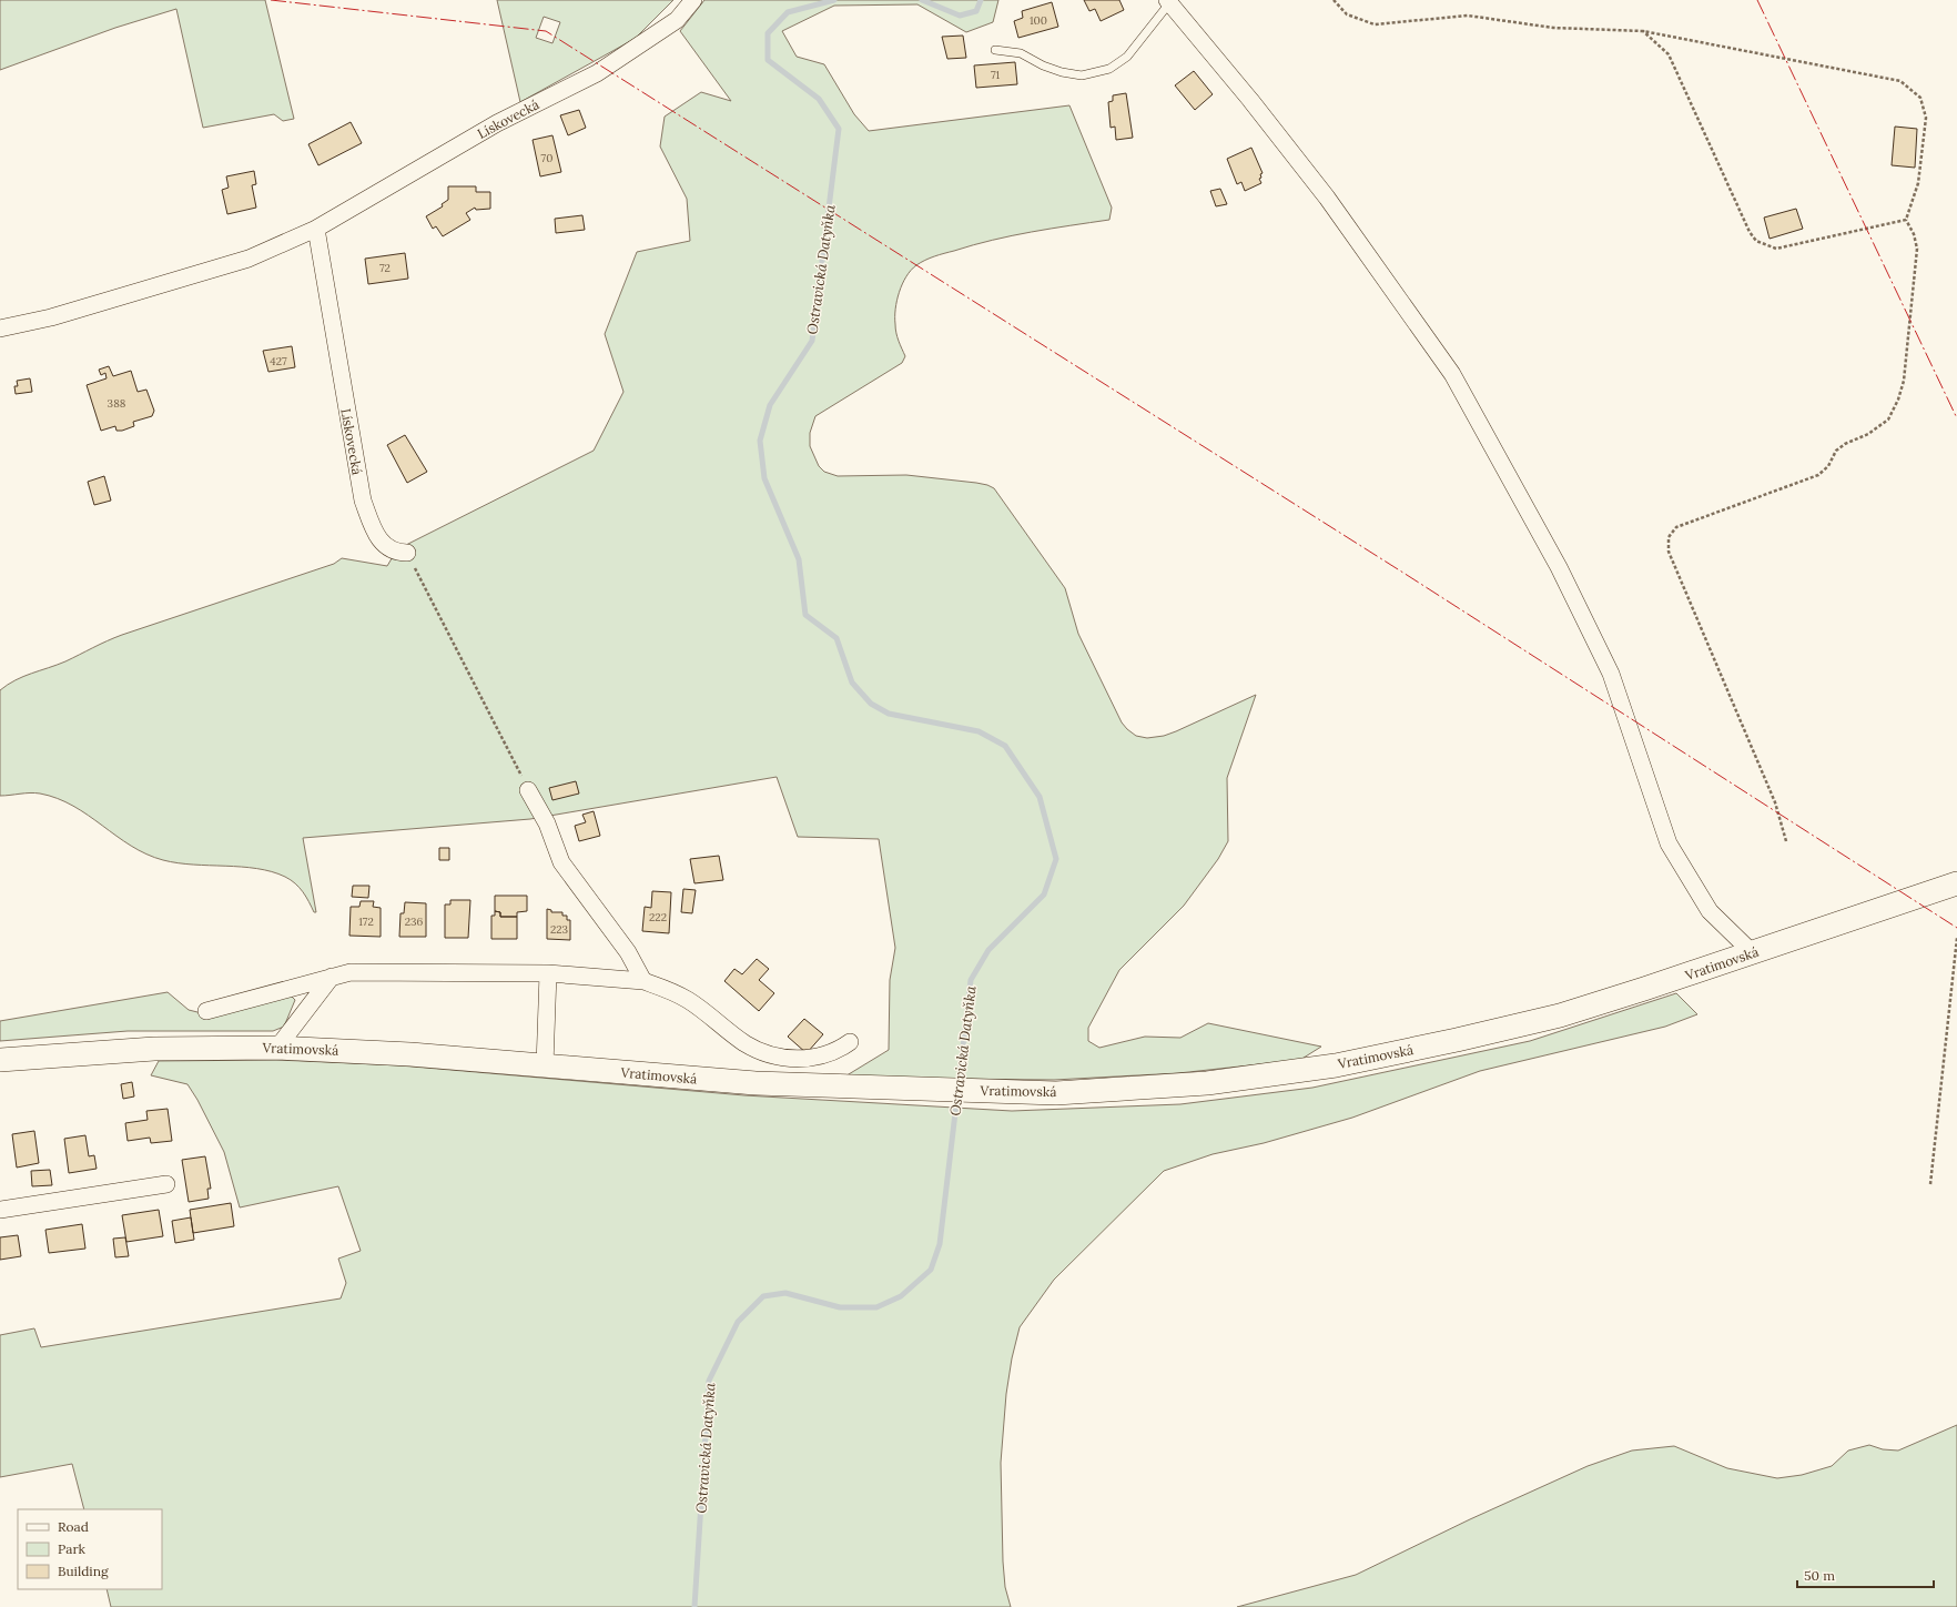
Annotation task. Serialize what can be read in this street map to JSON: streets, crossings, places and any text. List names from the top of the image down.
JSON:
{
  "streets": {
    "main road": ["Vratimovská"],
    "street": ["Lískovecká"]
  },
  "water": ["Ostravická Datyňka"],
  "house_numbers": [
    "100",
    "71",
    "70",
    "72",
    "427",
    "388",
    "222",
    "172",
    "236",
    "223"
  ],
  "legend": ["Road", "Park", "Building"],
  "scale_bar": "50 m"
}
